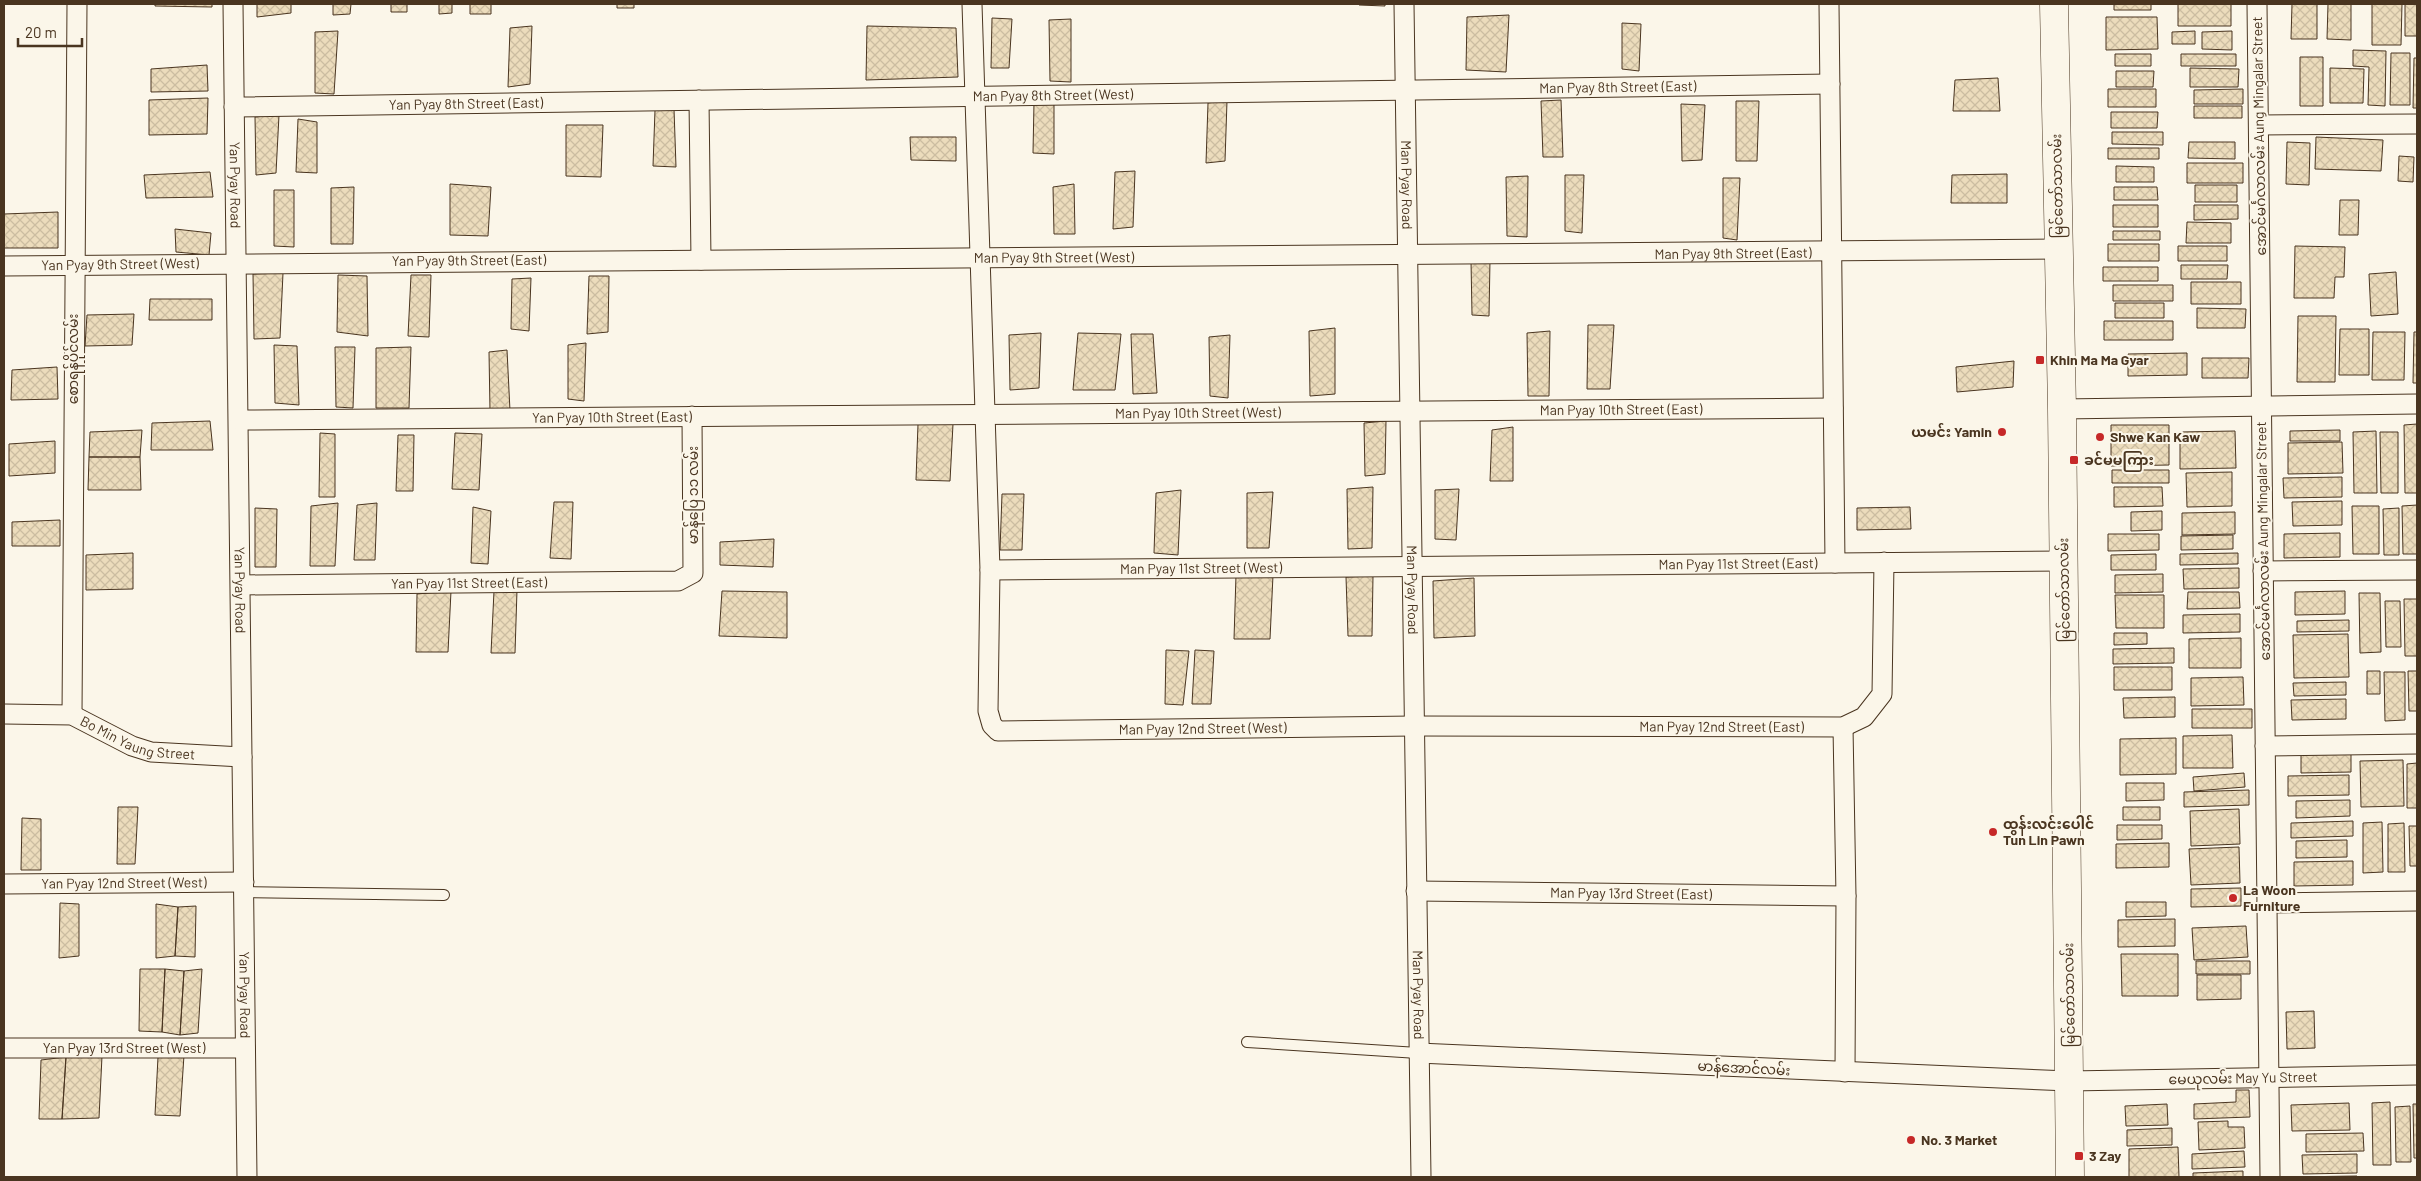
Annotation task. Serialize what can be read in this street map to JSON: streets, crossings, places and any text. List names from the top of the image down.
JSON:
{
  "streets": {
    "main road": ["မြင်တော်သာလမ်း"],
    "street": [
      "Man Pyay 8th Street (East)",
      "Man Pyay 8th Street (West)",
      "Yan Pyay 8th Street (East)",
      "အောင်မင်္ဂလာလမ်း Aung Mingalar Street",
      "Yan Pyay Road",
      "Man Pyay Road",
      "Man Pyay 9th Street (East)",
      "Man Pyay 9th Street (West)",
      "Yan Pyay 9th Street (East)",
      "Yan Pyay 9th Street (West)",
      "စောရန်ပိုင်လမ်း",
      "Man Pyay 10th Street (East)",
      "Man Pyay 10th Street (West)",
      "Yan Pyay 10th Street (East)",
      "မာန်ပြေ ၁၁ လမ်း",
      "Man Pyay 11st Street (East)",
      "Man Pyay 11st Street (West)",
      "Yan Pyay 11st Street (East)",
      "Man Pyay 12nd Street (East)",
      "Man Pyay 12nd Street (West)",
      "Bo Min Yaung Street",
      "Yan Pyay 12nd Street (West)",
      "Man Pyay 13rd Street (East)",
      "Yan Pyay 13rd Street (West)",
      "မာန်အောင်လမ်း",
      "မေယုလမ်း May Yu Street"
    ]
  },
  "crossings": [
    ["Man Pyay 8th Street (East)", "Man Pyay 8th Street (West)"],
    ["Man Pyay 8th Street (East)", "Man Pyay Road"],
    ["Man Pyay 8th Street (West)", "Yan Pyay 8th Street (East)"],
    ["Man Pyay 8th Street (West)", "Man Pyay Road"],
    ["Yan Pyay 8th Street (East)", "Yan Pyay Road"],
    ["အောင်မင်္ဂလာလမ်း Aung Mingalar Street", "မေယုလမ်း May Yu Street"],
    ["Yan Pyay Road", "Yan Pyay 9th Street (East)"],
    ["Yan Pyay Road", "Yan Pyay 9th Street (West)"],
    ["Yan Pyay Road", "Yan Pyay 10th Street (East)"],
    ["Yan Pyay Road", "Yan Pyay 11st Street (East)"],
    ["Yan Pyay Road", "Bo Min Yaung Street"],
    ["Yan Pyay Road", "Yan Pyay 12nd Street (West)"],
    ["Yan Pyay Road", "Yan Pyay 13rd Street (West)"],
    ["Man Pyay Road", "Man Pyay 9th Street (East)"],
    ["Man Pyay Road", "Man Pyay 9th Street (West)"],
    ["Man Pyay Road", "Man Pyay 10th Street (East)"],
    ["Man Pyay Road", "Man Pyay 10th Street (West)"],
    ["Man Pyay Road", "Man Pyay 11st Street (East)"],
    ["Man Pyay Road", "Man Pyay 11st Street (West)"],
    ["Man Pyay Road", "Man Pyay 12nd Street (East)"],
    ["Man Pyay Road", "Man Pyay 12nd Street (West)"],
    ["Man Pyay Road", "Man Pyay 13rd Street (East)"],
    ["Man Pyay Road", "မာန်အောင်လမ်း"],
    ["မြင်တော်သာလမ်း", "Man Pyay 9th Street (East)"],
    ["မြင်တော်သာလမ်း", "Man Pyay 11st Street (East)"],
    ["မြင်တော်သာလမ်း", "မာန်အောင်လမ်း"],
    ["မြင်တော်သာလမ်း", "မေယုလမ်း May Yu Street"],
    ["Man Pyay 9th Street (East)", "Man Pyay 9th Street (West)"],
    ["Man Pyay 9th Street (West)", "Yan Pyay 9th Street (East)"],
    ["Yan Pyay 9th Street (East)", "Yan Pyay 9th Street (West)"],
    ["Yan Pyay 9th Street (West)", "စောရန်ပိုင်လမ်း"],
    ["စောရန်ပိုင်လမ်း", "Bo Min Yaung Street"],
    ["Man Pyay 10th Street (East)", "Man Pyay 10th Street (West)"],
    ["Man Pyay 10th Street (West)", "Yan Pyay 10th Street (East)"],
    ["Yan Pyay 10th Street (East)", "မာန်ပြေ ၁၁ လမ်း"],
    ["မာန်ပြေ ၁၁ လမ်း", "Yan Pyay 11st Street (East)"],
    ["Man Pyay 11st Street (East)", "Man Pyay 11st Street (West)"],
    ["Man Pyay 11st Street (East)", "Man Pyay 12nd Street (East)"],
    ["Man Pyay 11st Street (West)", "Man Pyay 12nd Street (West)"],
    ["Man Pyay 12nd Street (East)", "Man Pyay 12nd Street (West)"],
    ["မာန်အောင်လမ်း", "မေယုလမ်း May Yu Street"]
  ],
  "places": {
    "transit": ["Khin Ma Ma Gyar", "ခင်မမကြား", "3 Zay"],
    "other": [
      "ယမင်း Yamin",
      "Shwe Kan Kaw",
      "ထွန်းလင်းပေါင် Tun Lin Pawn",
      "La Woon Furniture",
      "No. 3 Market"
    ]
  },
  "scale_bar": "20 m"
}
